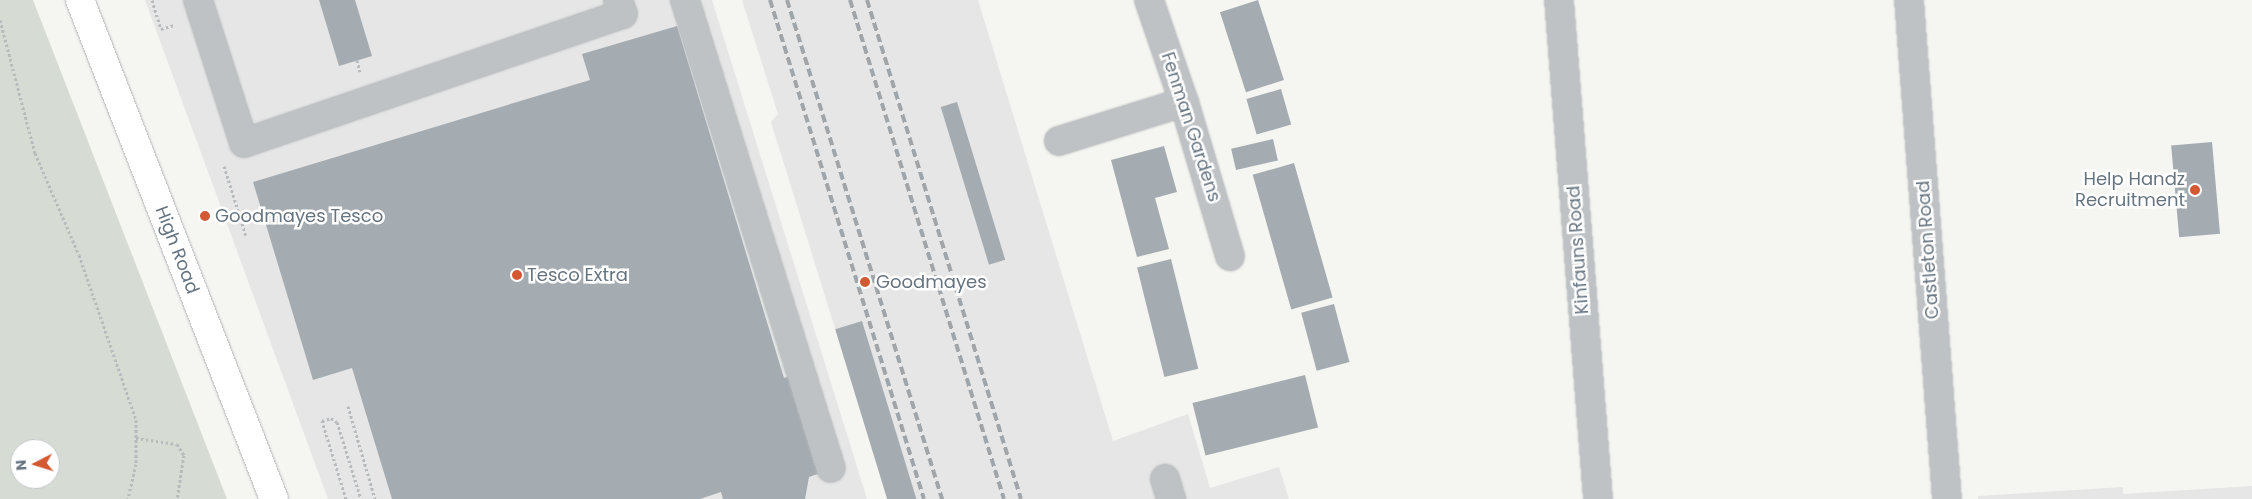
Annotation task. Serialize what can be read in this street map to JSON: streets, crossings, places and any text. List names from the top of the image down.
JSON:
{
  "streets": {
    "main road": ["High Road"],
    "street": ["Fenman Gardens", "Kinfauns Road", "Castleton Road"]
  },
  "places": [
    "Help Handz Recruitment",
    "Goodmayes Tesco",
    "Tesco Extra",
    "Goodmayes"
  ],
  "north": "left"
}
